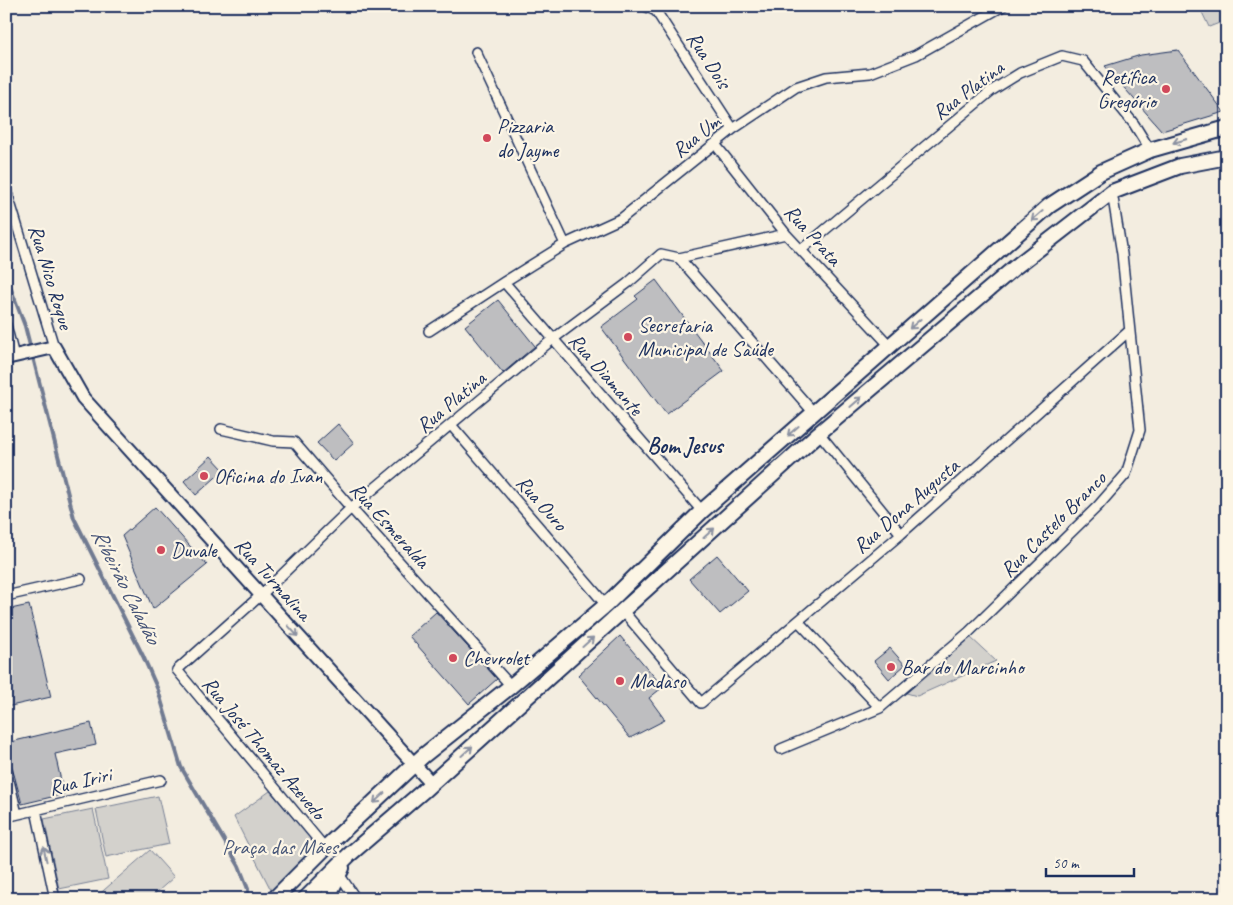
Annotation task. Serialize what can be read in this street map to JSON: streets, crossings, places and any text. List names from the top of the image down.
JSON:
{
  "streets": {
    "main road": ["Rua Turmalina"],
    "street": [
      "Rua Dois",
      "Rua Platina",
      "Rua Um",
      "Rua Prata",
      "Rua Nico Roque",
      "Rua Diamante",
      "Rua Ouro",
      "Rua Dona Augusta",
      "Rua Castelo Branco",
      "Rua Esmeralda",
      "Rua José Thomaz Azevedo",
      "Rua Iriri"
    ]
  },
  "crossings": [
    ["Rua Dois", "Rua Um"],
    ["Rua Platina", "Rua Prata"],
    ["Rua Platina", "Rua Diamante"],
    ["Rua Platina", "Rua Ouro"],
    ["Rua Platina", "Rua Esmeralda"],
    ["Rua Platina", "Rua Turmalina"],
    ["Rua Platina", "Rua José Thomaz Azevedo"],
    ["Rua Um", "Rua Prata"],
    ["Rua Um", "Rua Diamante"],
    ["Rua Nico Roque", "Rua Turmalina"],
    ["Rua Dona Augusta", "Rua Castelo Branco"]
  ],
  "one_way": ["Rua Turmalina"],
  "districts": ["Bom Jesus"],
  "water": ["Ribeirão Caladão"],
  "parks": ["Praça das Mães"],
  "places": [
    "Retífica Gregório",
    "Pizzaria do Jayme",
    "Secretaria Municipal de Saúde",
    "Oficina do Ivan",
    "Duvale",
    "Chevrolet",
    "Bar do Marcinho",
    "Madaso"
  ],
  "scale_bar": "50 m"
}
